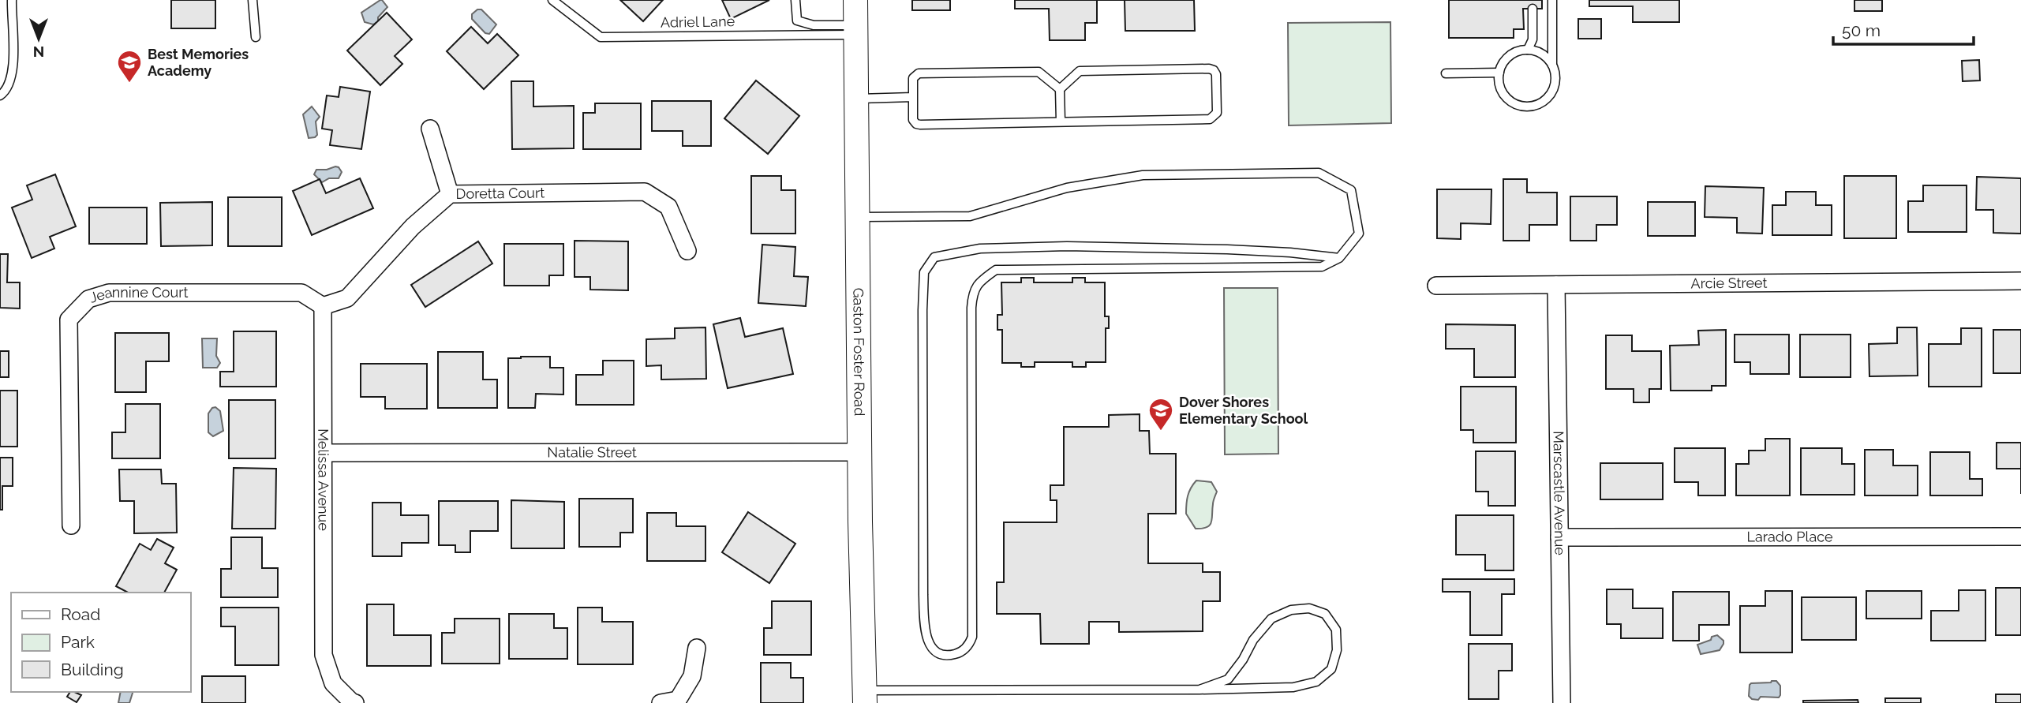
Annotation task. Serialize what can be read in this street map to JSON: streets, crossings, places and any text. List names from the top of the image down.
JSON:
{
  "streets": {
    "street": [
      "Doretta Court",
      "Arcie Street",
      "Jeannine Court",
      "Gaston Foster Road",
      "Natalie Street",
      "Melissa Avenue",
      "Marscastle Avenue",
      "Larado Place"
    ],
    "lane": ["Adriel Lane"]
  },
  "crossings": [
    ["Adriel Lane", "Gaston Foster Road"],
    ["Doretta Court", "Jeannine Court"],
    ["Doretta Court", "Melissa Avenue"],
    ["Arcie Street", "Marscastle Avenue"],
    ["Jeannine Court", "Melissa Avenue"],
    ["Gaston Foster Road", "Natalie Street"],
    ["Natalie Street", "Melissa Avenue"],
    ["Marscastle Avenue", "Larado Place"]
  ],
  "places": {
    "school or university": ["Best Memories Academy", "Dover Shores Elementary School"]
  },
  "legend": ["Road", "Park", "Building"],
  "scale_bar": "50 m",
  "north": "bottom"
}
